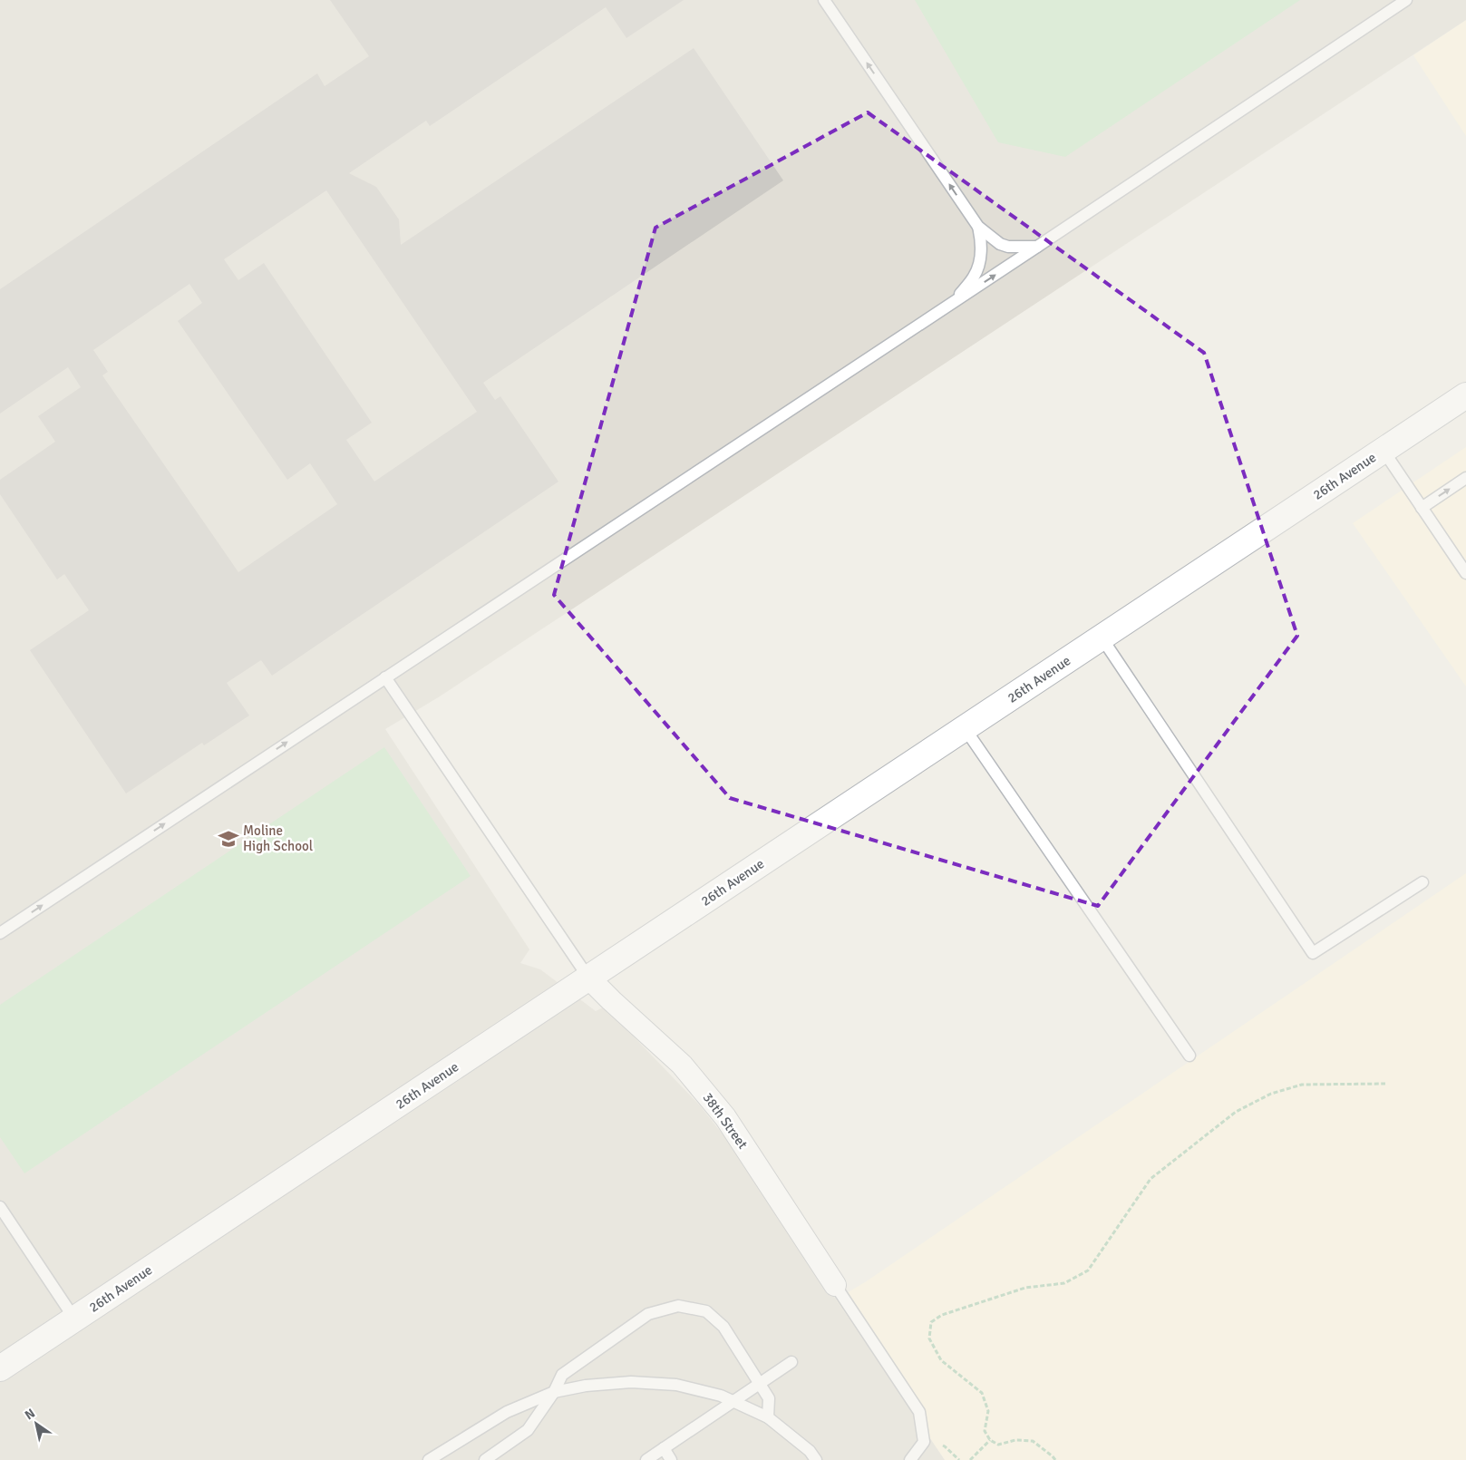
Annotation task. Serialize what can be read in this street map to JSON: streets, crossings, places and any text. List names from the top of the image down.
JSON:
{
  "streets": {
    "street": ["26th Avenue", "38th Street"]
  },
  "crossings": [
    ["26th Avenue", "38th Street"]
  ],
  "places": {
    "school or university": ["Moline High School"]
  },
  "north": "top left"
}
